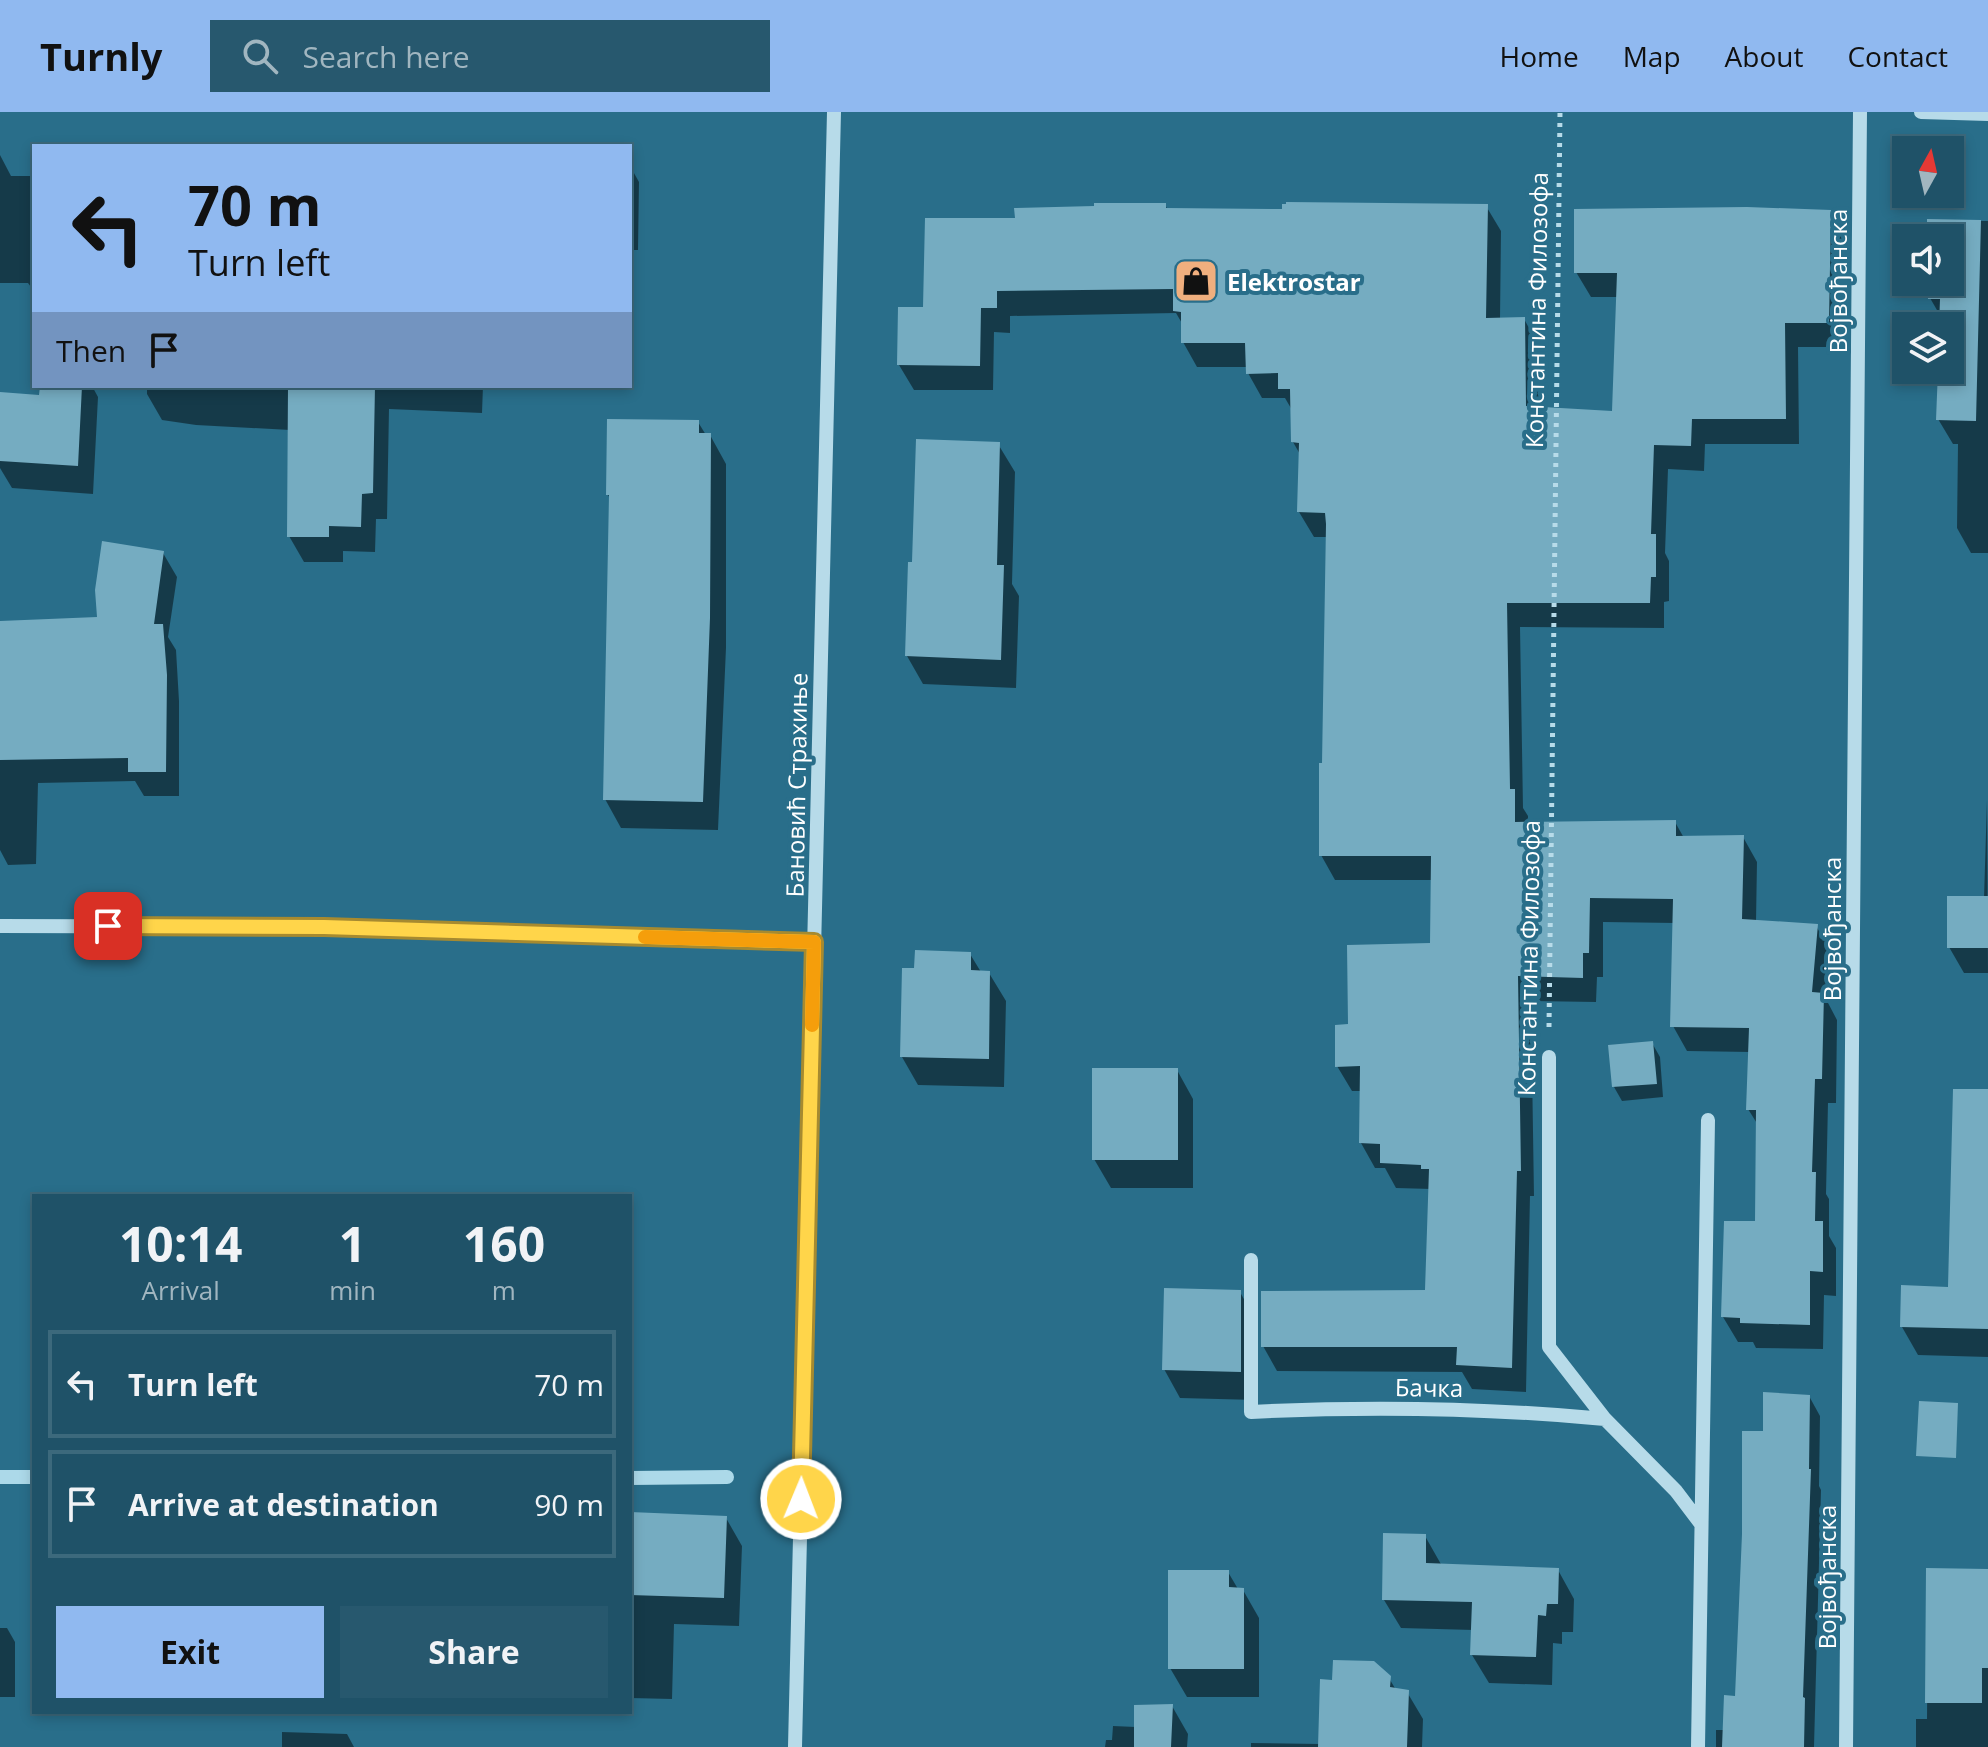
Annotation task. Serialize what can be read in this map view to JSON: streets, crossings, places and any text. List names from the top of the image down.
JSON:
{
  "streets": {
    "street": [
      "Војвођанска",
      "Константина Филозофа",
      "Бановић Страхиње",
      "Бачка"
    ]
  },
  "crossings": [
    ["Константина Филозофа", "Бачка"]
  ],
  "places": {
    "shop": ["Elektrostar"]
  },
  "north": "top",
  "page": {
    "header": "Turnly",
    "search": "Search here",
    "nav": [
      "Home",
      "Map",
      "About",
      "Contact"
    ],
    "turn": ["70 m", "Turn left"],
    "then": "Then",
    "eta": [
      "10:14",
      "Arrival",
      "1",
      "min",
      "160",
      "m"
    ],
    "list": [
      {
        "name": "Turn left",
        "value": "70 m"
      },
      {
        "name": "Arrive at destination",
        "value": "90 m"
      }
    ],
    "buttons": ["Exit", "Share"]
  }
}
